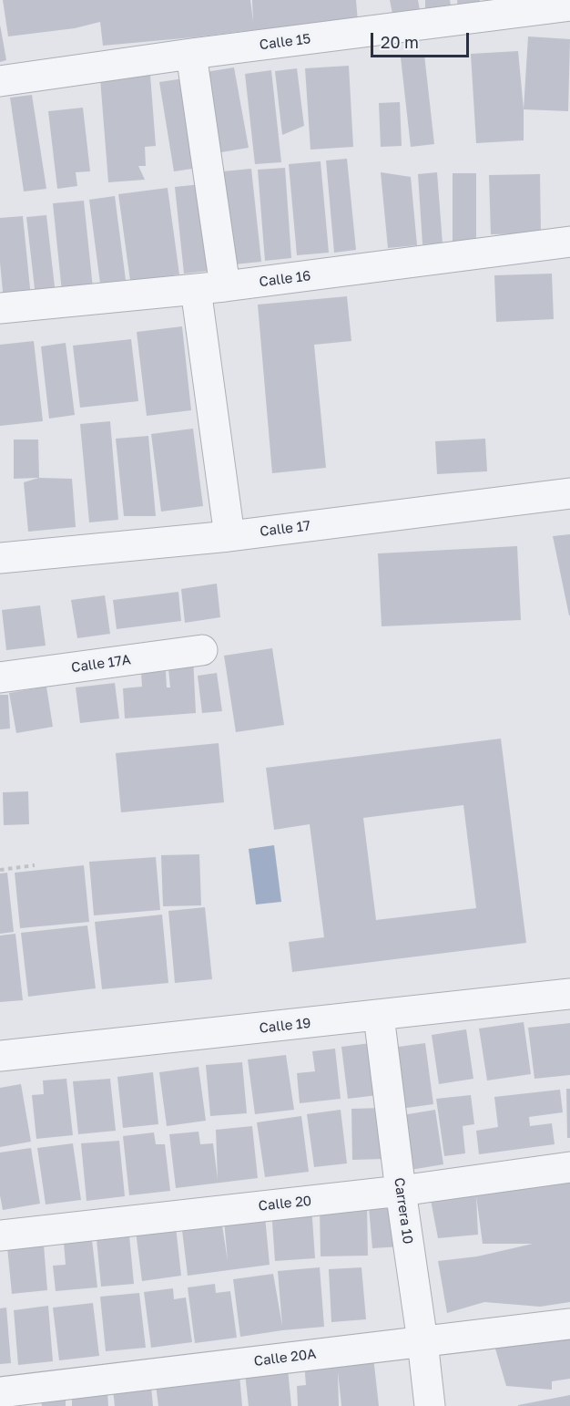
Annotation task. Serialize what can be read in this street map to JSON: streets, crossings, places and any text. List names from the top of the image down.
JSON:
{
  "streets": {
    "street": [
      "Calle 15",
      "Calle 16",
      "Calle 17",
      "Calle 17A",
      "Calle 19",
      "Calle 20",
      "Carrera 10",
      "Calle 20A"
    ]
  },
  "crossings": [
    ["Calle 19", "Carrera 10"],
    ["Calle 20", "Carrera 10"],
    ["Carrera 10", "Calle 20A"]
  ],
  "scale_bar": "20 m"
}
